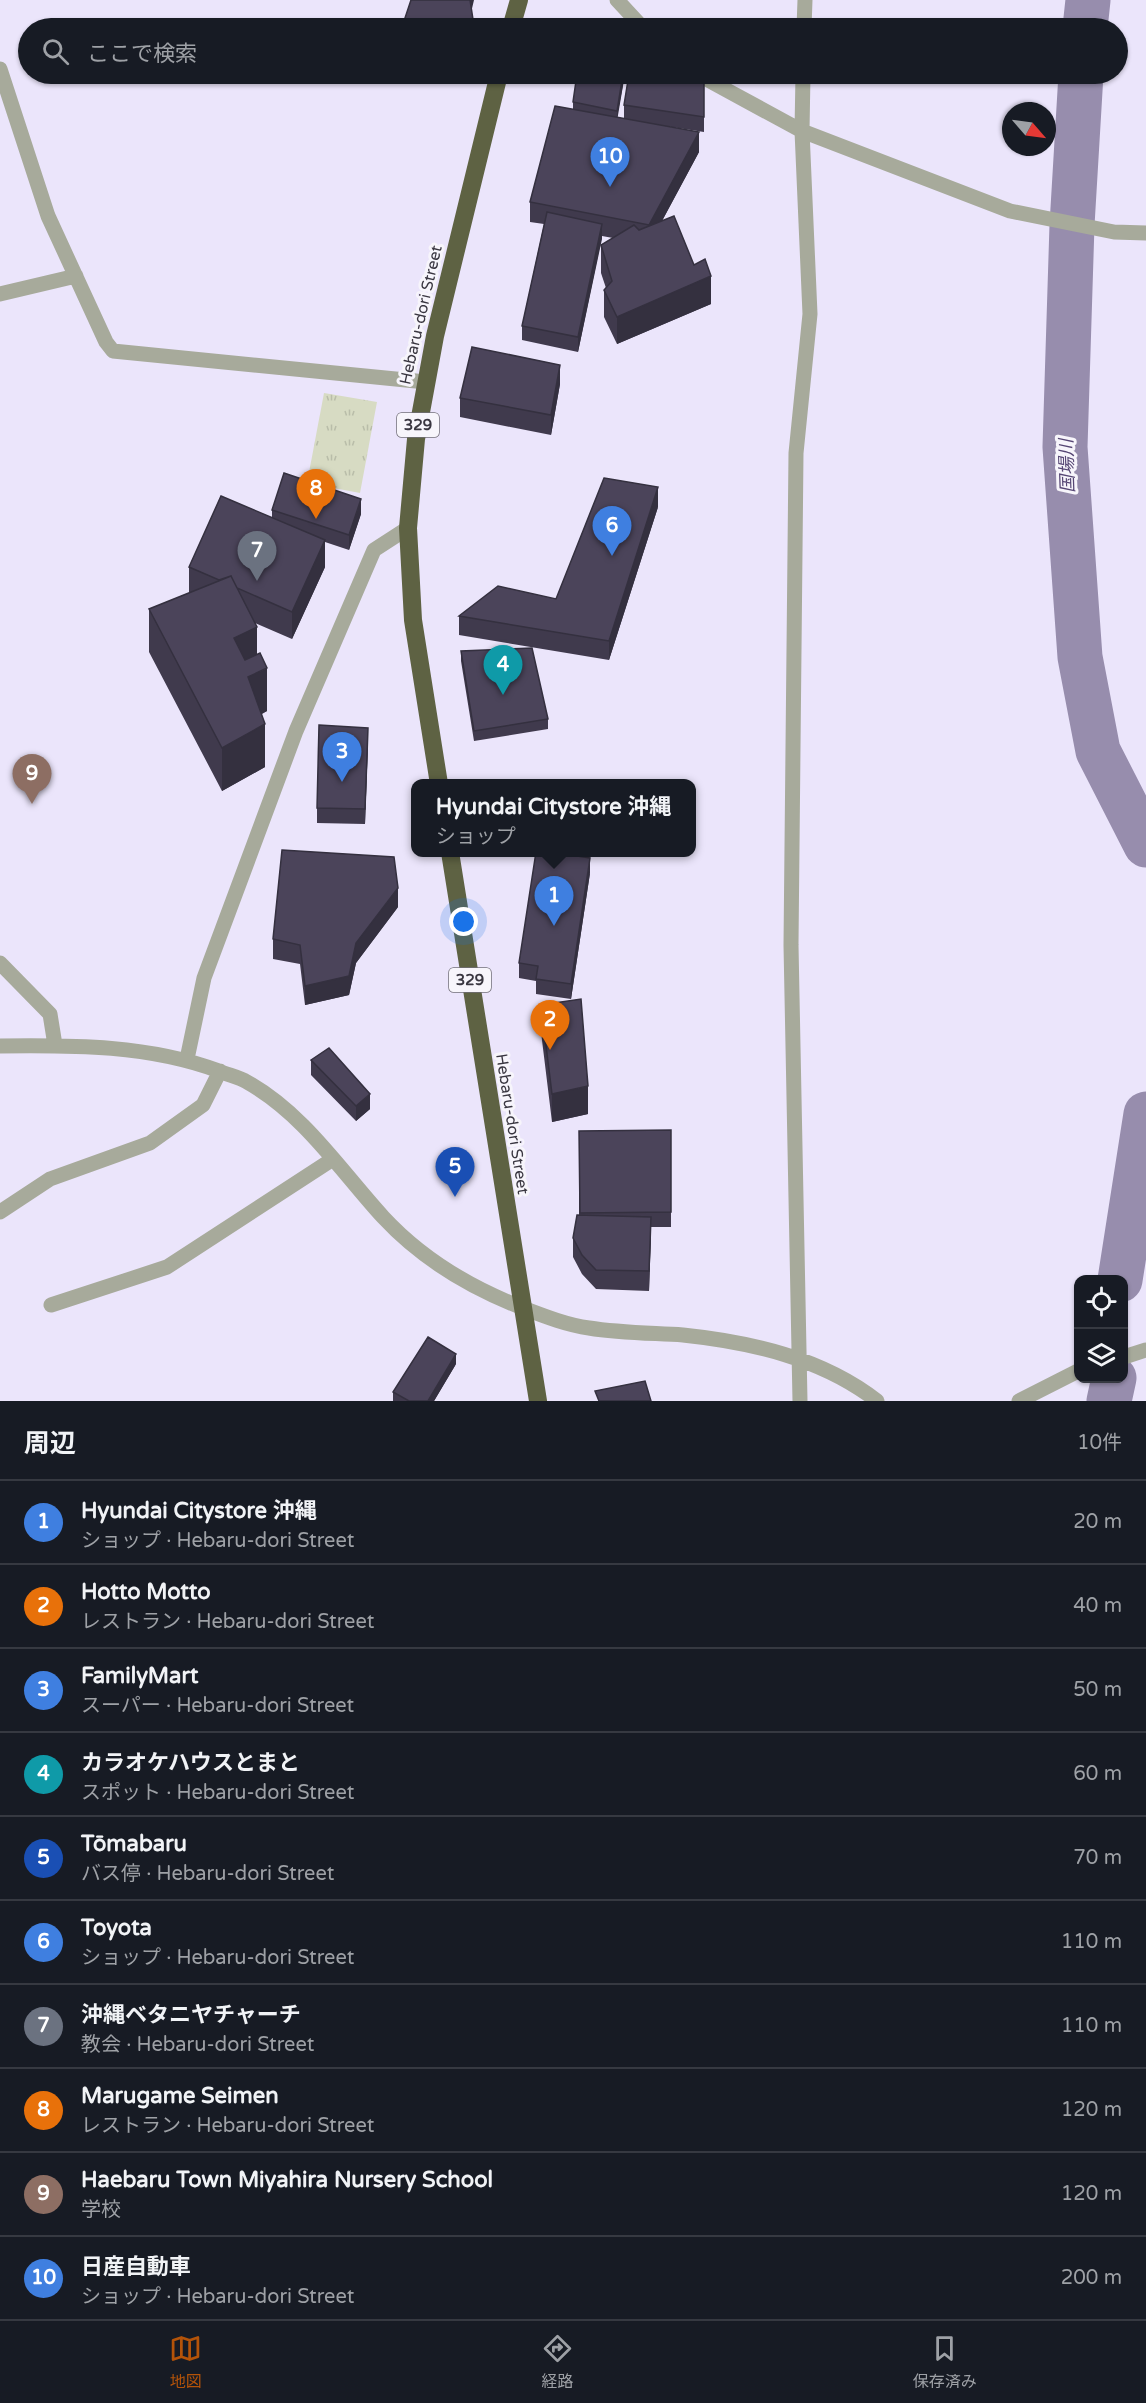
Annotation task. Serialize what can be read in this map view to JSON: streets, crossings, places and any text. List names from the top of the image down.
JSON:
{
  "streets": {
    "highway": ["Hebaru-dori Street", "329"]
  },
  "water": ["国場川"],
  "north": "bottom right",
  "page": {
    "search": "ここで検索",
    "pins": [
      "10",
      "8",
      "6",
      "7",
      "4",
      "3",
      "9",
      "1",
      "2",
      "5"
    ],
    "popup": ["Hyundai Citystore 沖縄", "ショップ"],
    "heading": ["周辺", "10件"],
    "list": [
      {
        "mark": "1",
        "name": "Hyundai Citystore 沖縄",
        "note": "ショップ · Hebaru-dori Street",
        "value": "20 m"
      },
      {
        "mark": "2",
        "name": "Hotto Motto",
        "note": "レストラン · Hebaru-dori Street",
        "value": "40 m"
      },
      {
        "mark": "3",
        "name": "FamilyMart",
        "note": "スーパー · Hebaru-dori Street",
        "value": "50 m"
      },
      {
        "mark": "4",
        "name": "カラオケハウスとまと",
        "note": "スポット · Hebaru-dori Street",
        "value": "60 m"
      },
      {
        "mark": "5",
        "name": "Tōmabaru",
        "note": "バス停 · Hebaru-dori Street",
        "value": "70 m"
      },
      {
        "mark": "6",
        "name": "Toyota",
        "note": "ショップ · Hebaru-dori Street",
        "value": "110 m"
      },
      {
        "mark": "7",
        "name": "沖縄ベタニヤチャーチ",
        "note": "教会 · Hebaru-dori Street",
        "value": "110 m"
      },
      {
        "mark": "8",
        "name": "Marugame Seimen",
        "note": "レストラン · Hebaru-dori Street",
        "value": "120 m"
      },
      {
        "mark": "9",
        "name": "Haebaru Town Miyahira Nursery School",
        "note": "学校",
        "value": "120 m"
      },
      {
        "mark": "10",
        "name": "日産自動車",
        "note": "ショップ · Hebaru-dori Street",
        "value": "200 m"
      }
    ],
    "nav": ["地図", "経路", "保存済み"]
  }
}
